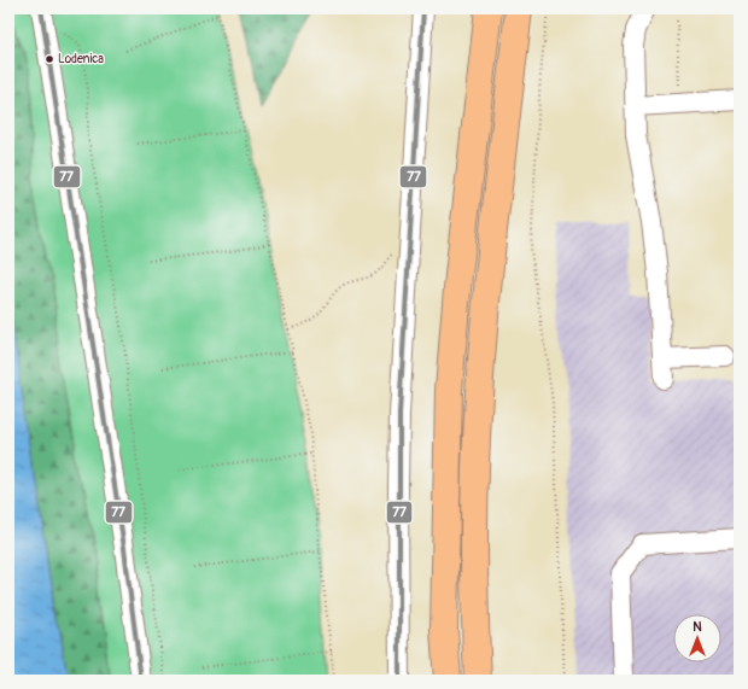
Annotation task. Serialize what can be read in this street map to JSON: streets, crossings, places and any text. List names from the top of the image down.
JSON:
{
  "places": ["Lodenica"],
  "lines": ["transit line 77"],
  "north": "top"
}
